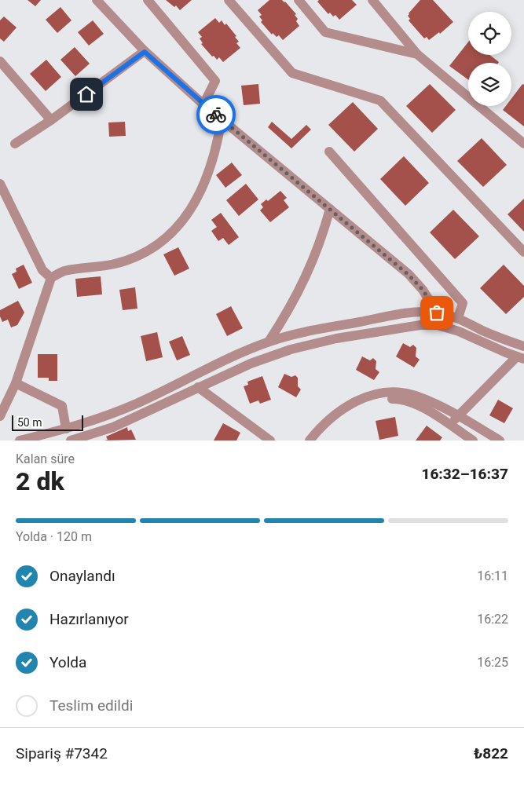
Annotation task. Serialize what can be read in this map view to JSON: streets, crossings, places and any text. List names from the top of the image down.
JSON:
{
  "scale_bar": "50 m",
  "page": {
    "scale": "50 m",
    "heading": ["2 dk", "Kalan süre", "16:32–16:37"],
    "panel": ["Sipariş #7342", "₺822"],
    "bar": "Yolda · 120 m",
    "list": [
      ["Onaylandı", "16:11"],
      ["Hazırlanıyor", "16:22"],
      ["Yolda", "16:25"],
      "Teslim edildi"
    ]
  }
}
